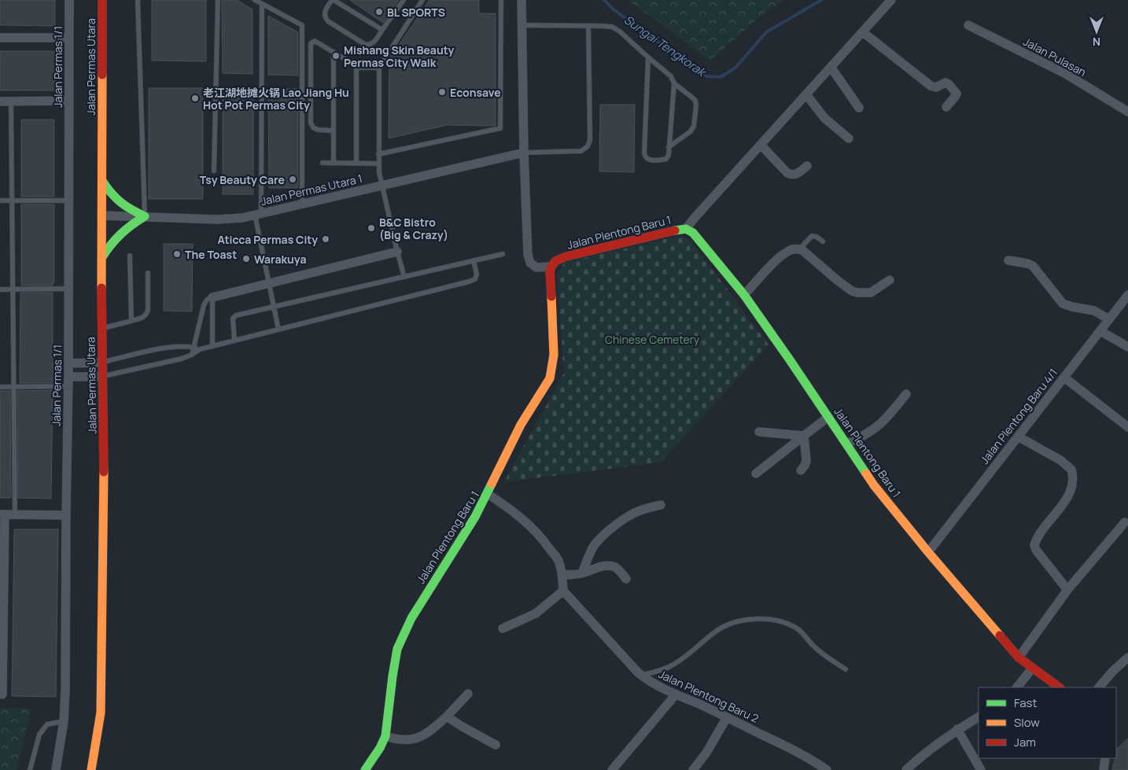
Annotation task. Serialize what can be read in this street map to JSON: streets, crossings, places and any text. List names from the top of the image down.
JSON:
{
  "streets": {
    "street": [
      "Jalan Pulasan",
      "Jalan Permas 1/1",
      "Jalan Permas Utara",
      "Jalan Permas Utara 1",
      "Jalan Plentong Baru 1",
      "Jalan Plentong Baru 4/1",
      "Jalan Plentong Baru 2"
    ]
  },
  "crossings": [
    ["Jalan Permas Utara", "Jalan Permas Utara 1"],
    ["Jalan Plentong Baru 1", "Jalan Plentong Baru 4/1"]
  ],
  "water": ["Sungai Tengkorak"],
  "parks": ["Chinese Cemetery"],
  "places": [
    "BL SPORTS",
    "Mishang Skin Beauty Permas City Walk",
    "Econsave",
    "老江湖地摊火锅 Lao Jiang Hu Hot Pot Permas City",
    "Tsy Beauty Care",
    "B&C Bistro (Big & Crazy)",
    "Aticca Permas City",
    "The Toast",
    "Warakuya"
  ],
  "legend": ["Fast", "Slow", "Jam"],
  "north": "bottom"
}
